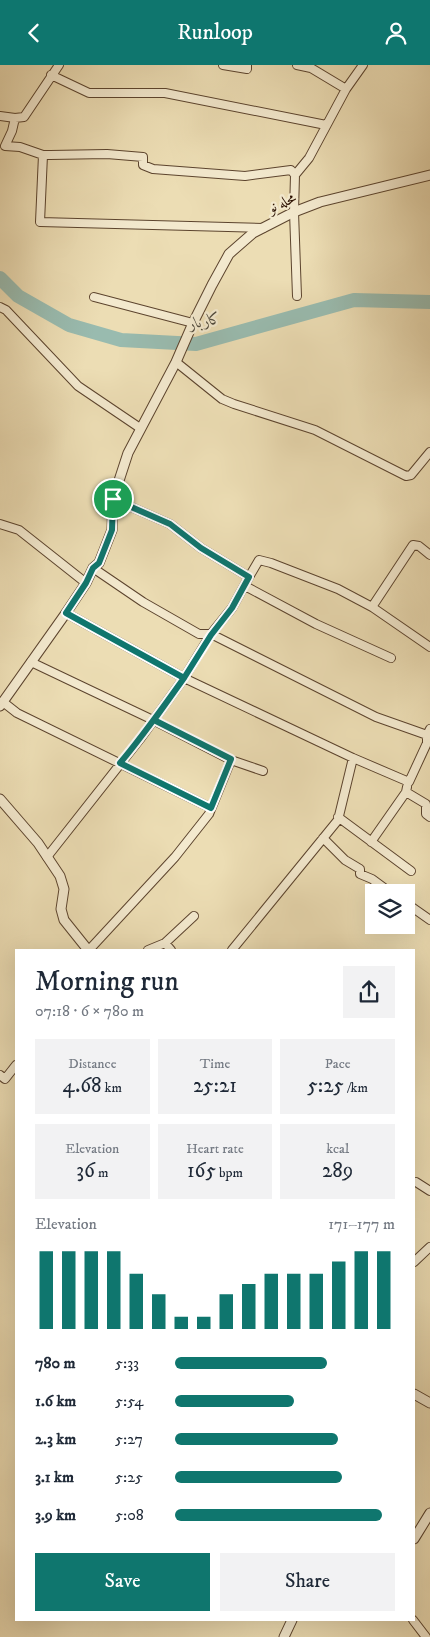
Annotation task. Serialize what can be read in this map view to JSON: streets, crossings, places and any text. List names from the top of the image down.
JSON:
{
  "streets": {
    "street": ["محله نو"]
  },
  "water": ["کاربار"],
  "page": {
    "header": "Runloop",
    "heading": ["Morning run", "07:18 · 6 × 780 m"],
    "stats": [
      ["Distance", "4.68 km"],
      ["Time", "25:21"],
      ["Pace", "5:25 /km"],
      ["Elevation", "36 m"],
      ["Heart rate", "165 bpm"],
      ["kcal", "289"]
    ],
    "chart": ["Elevation", "171–177 m"],
    "list": [
      {
        "name": "780 m",
        "note": "5:33"
      },
      {
        "name": "1.6 km",
        "note": "5:54"
      },
      {
        "name": "2.3 km",
        "note": "5:27"
      },
      {
        "name": "3.1 km",
        "note": "5:25"
      },
      {
        "name": "3.9 km",
        "note": "5:08"
      }
    ],
    "buttons": ["Save", "Share"]
  }
}
